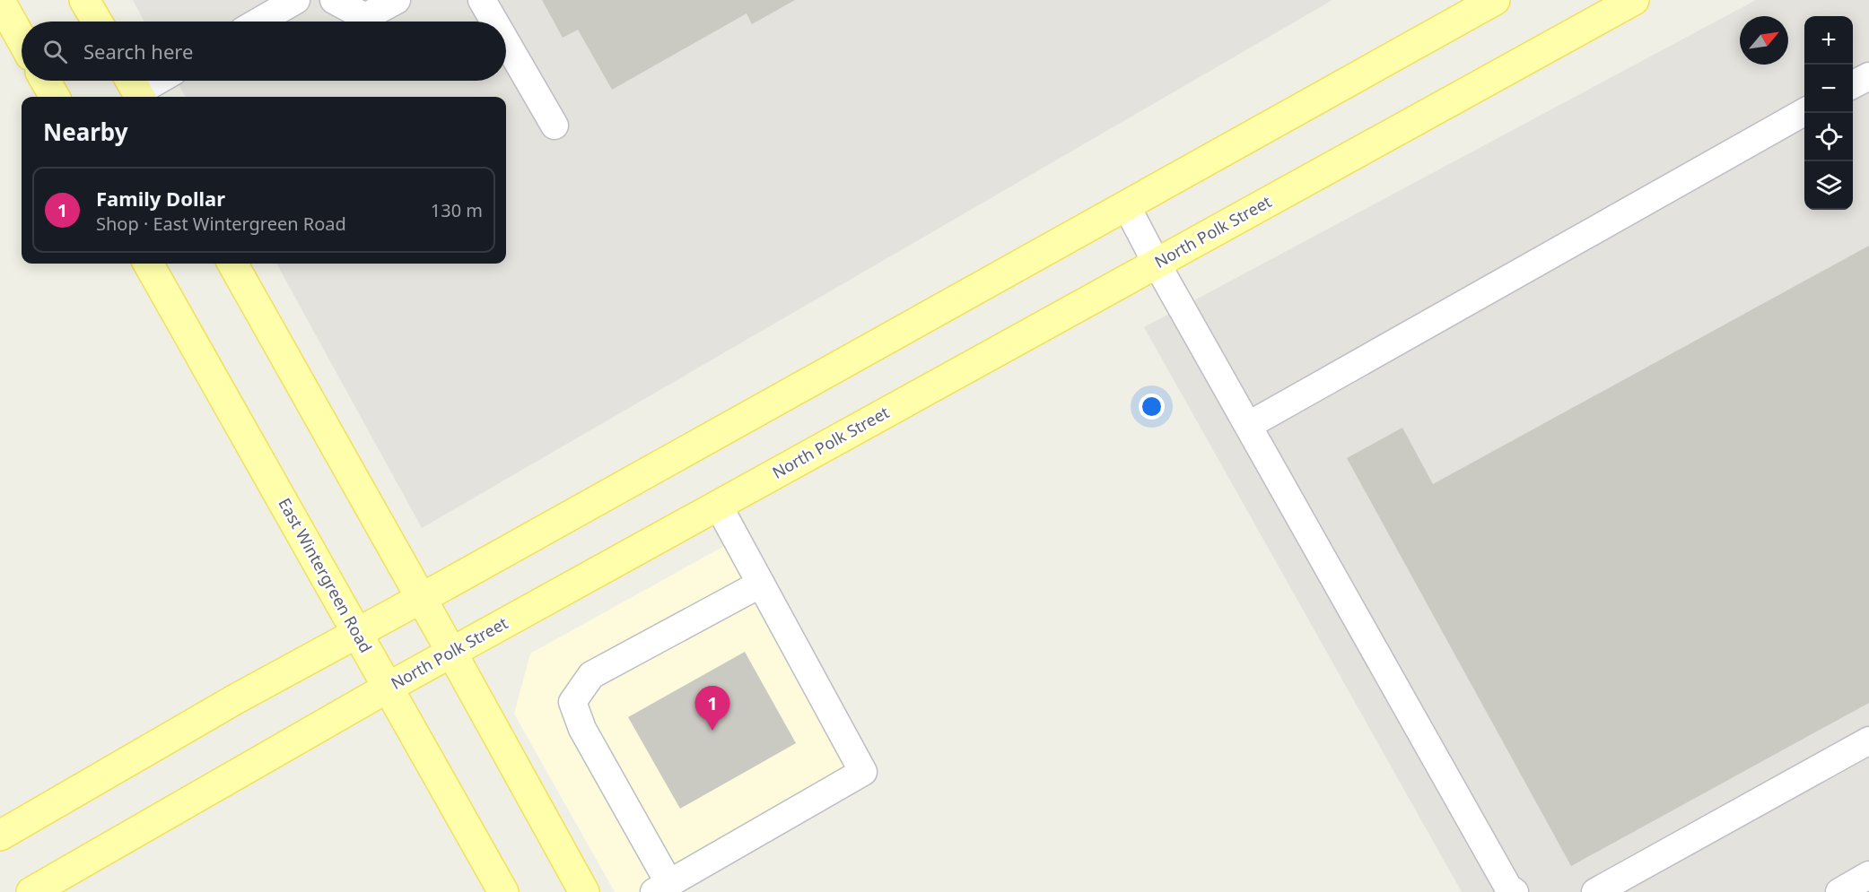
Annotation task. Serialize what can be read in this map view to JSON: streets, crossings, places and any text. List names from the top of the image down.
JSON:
{
  "streets": {
    "main road": ["North Polk Street", "East Wintergreen Road"]
  },
  "crossings": [
    ["North Polk Street", "East Wintergreen Road"]
  ],
  "north": "top right",
  "page": {
    "map_buttons": ["+", "−"],
    "search": "Search here",
    "heading": "Nearby",
    "list": [
      {
        "mark": "1",
        "name": "Family Dollar",
        "note": "Shop · East Wintergreen Road",
        "value": "130 m"
      }
    ],
    "pins": "1"
  }
}
